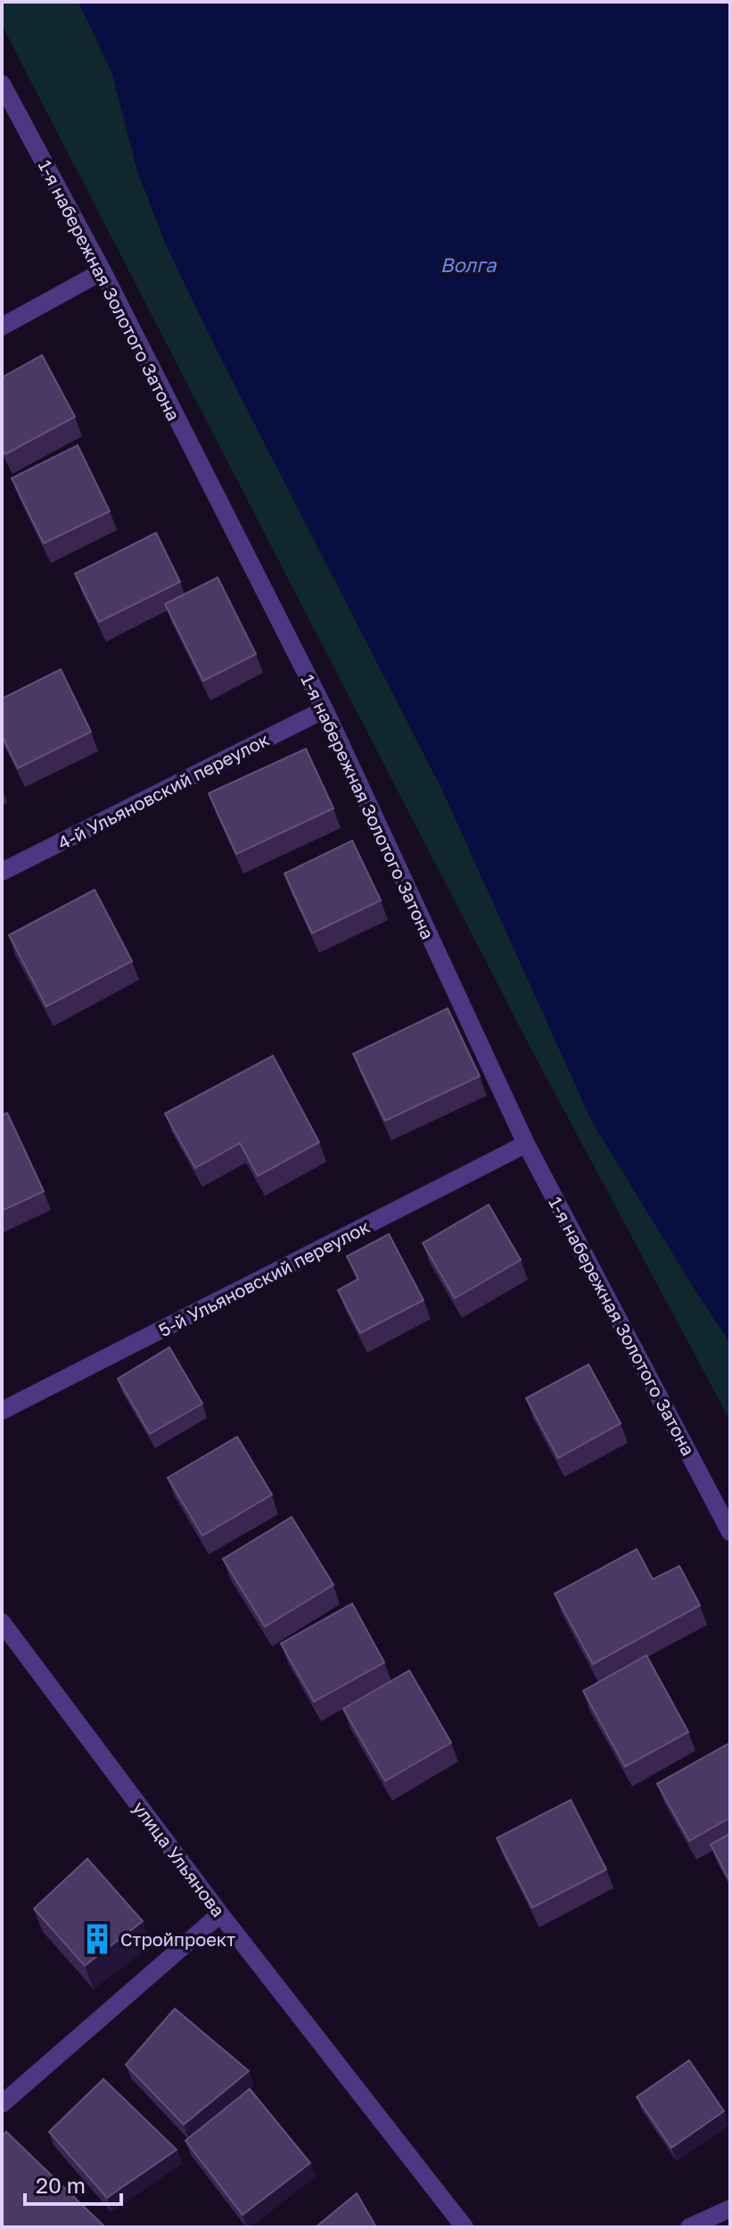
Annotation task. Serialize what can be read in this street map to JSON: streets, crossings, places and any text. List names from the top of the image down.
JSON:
{
  "streets": {
    "street": [
      "1-я набережная Золотого Затона",
      "4-й Ульяновский переулок",
      "5-й Ульяновский переулок",
      "улица Ульянова"
    ]
  },
  "crossings": [
    ["1-я набережная Золотого Затона", "4-й Ульяновский переулок"],
    ["1-я набережная Золотого Затона", "5-й Ульяновский переулок"]
  ],
  "water": ["Волга"],
  "places": {
    "building": ["Стройпроект"]
  },
  "scale_bar": "20 m"
}
